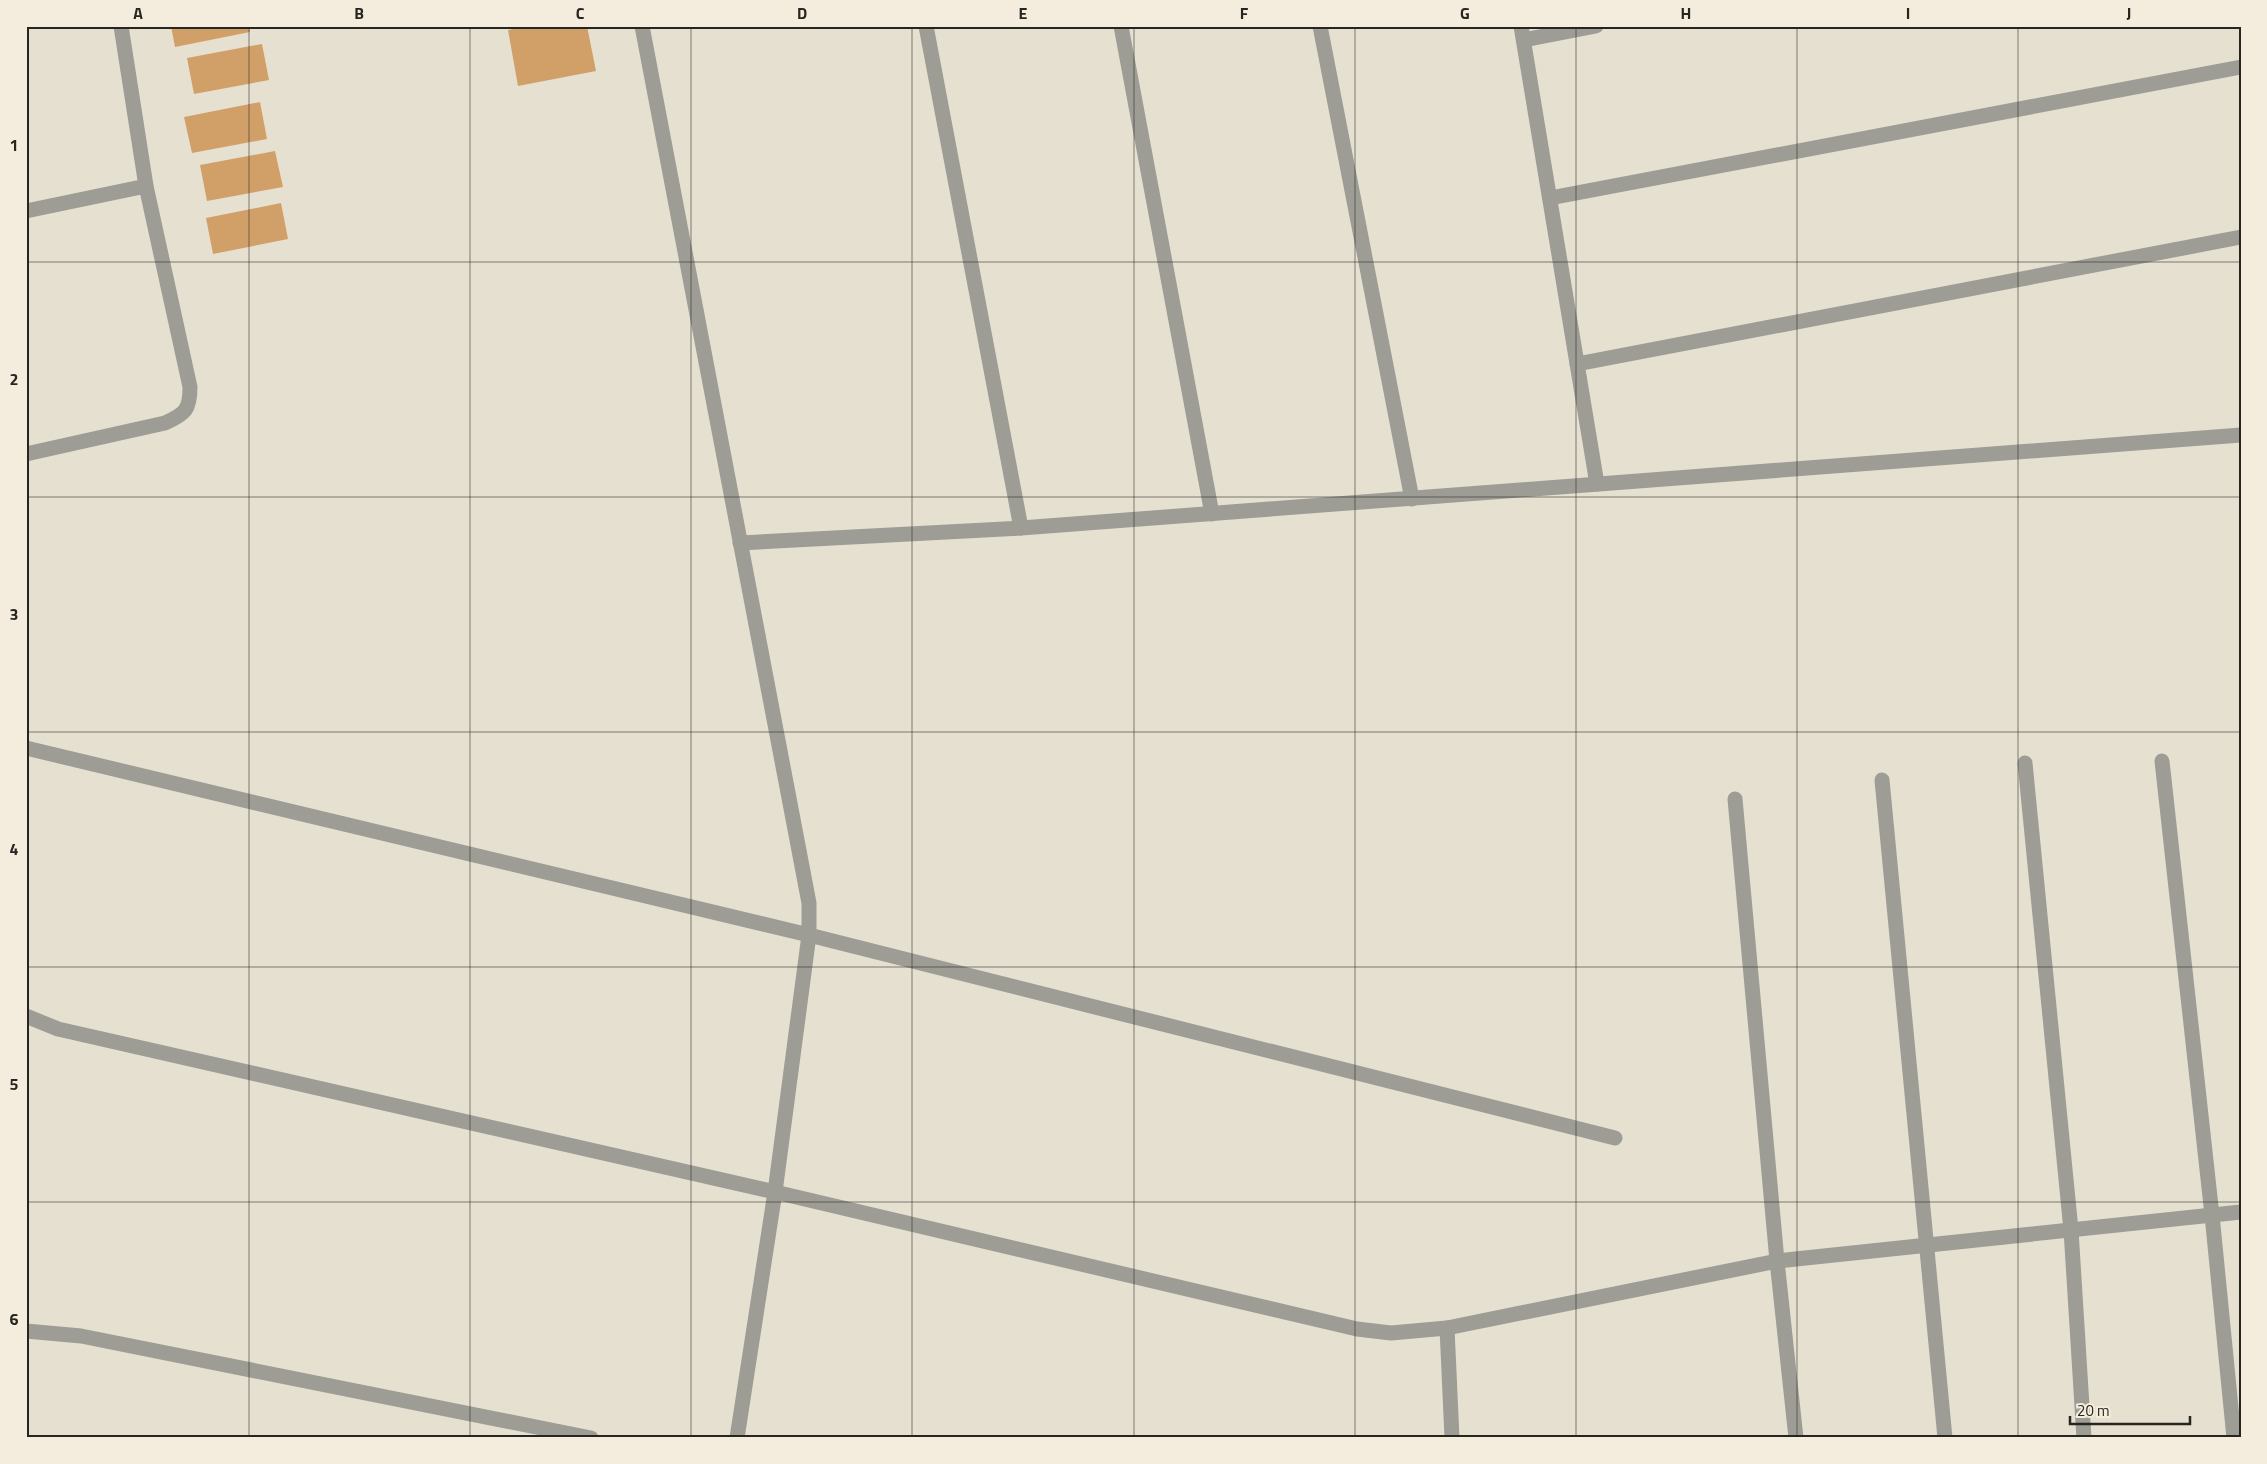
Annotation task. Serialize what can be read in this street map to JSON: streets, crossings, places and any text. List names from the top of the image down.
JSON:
{
  "scale_bar": "20 m",
  "grid": {
    "columns": [
      "A",
      "B",
      "C",
      "D",
      "E",
      "F",
      "G",
      "H",
      "I",
      "J"
    ],
    "rows": [
      "1",
      "2",
      "3",
      "4",
      "5",
      "6"
    ]
  }
}
